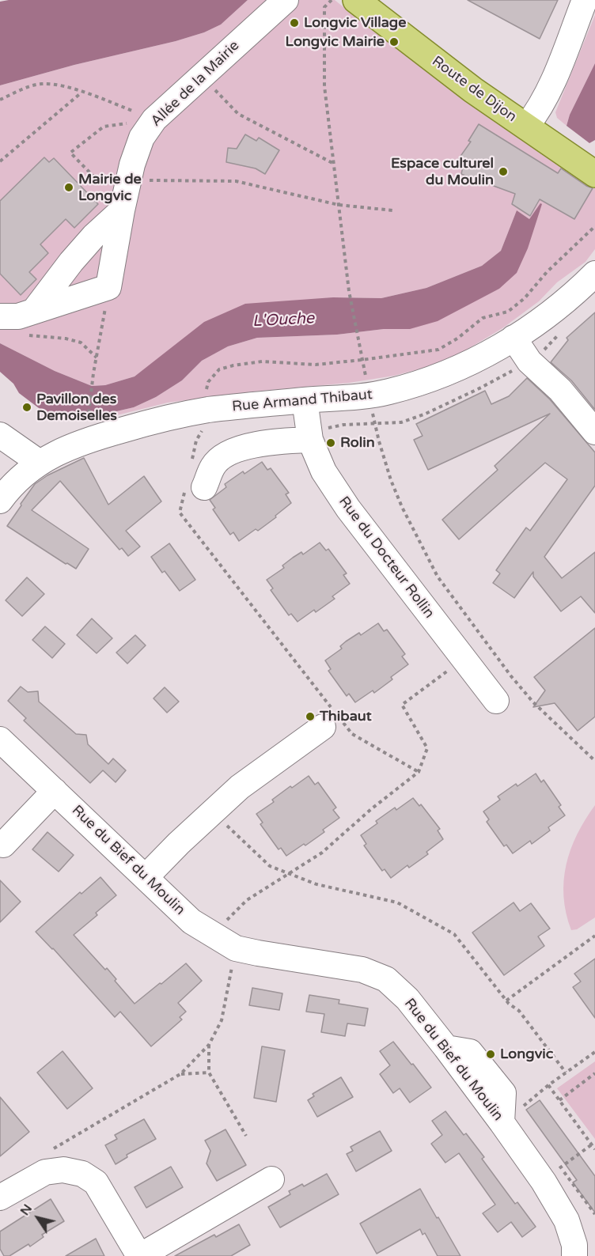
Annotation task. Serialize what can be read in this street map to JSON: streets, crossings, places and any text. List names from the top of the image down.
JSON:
{
  "streets": {
    "main road": ["Route de Dijon"],
    "street": [
      "Allée de la Mairie",
      "Rue Armand Thibaut",
      "Rue du Docteur Rollin",
      "Rue du Bief du Moulin"
    ]
  },
  "crossings": [
    ["Rue Armand Thibaut", "Rue du Docteur Rollin"]
  ],
  "water": ["L'Ouche"],
  "places": [
    "Longvic Village",
    "Longvic Mairie",
    "Espace culturel du Moulin",
    "Mairie de Longvic",
    "Pavillon des Demoiselles",
    "Rolin",
    "Thibaut",
    "Longvic"
  ],
  "north": "top left"
}
